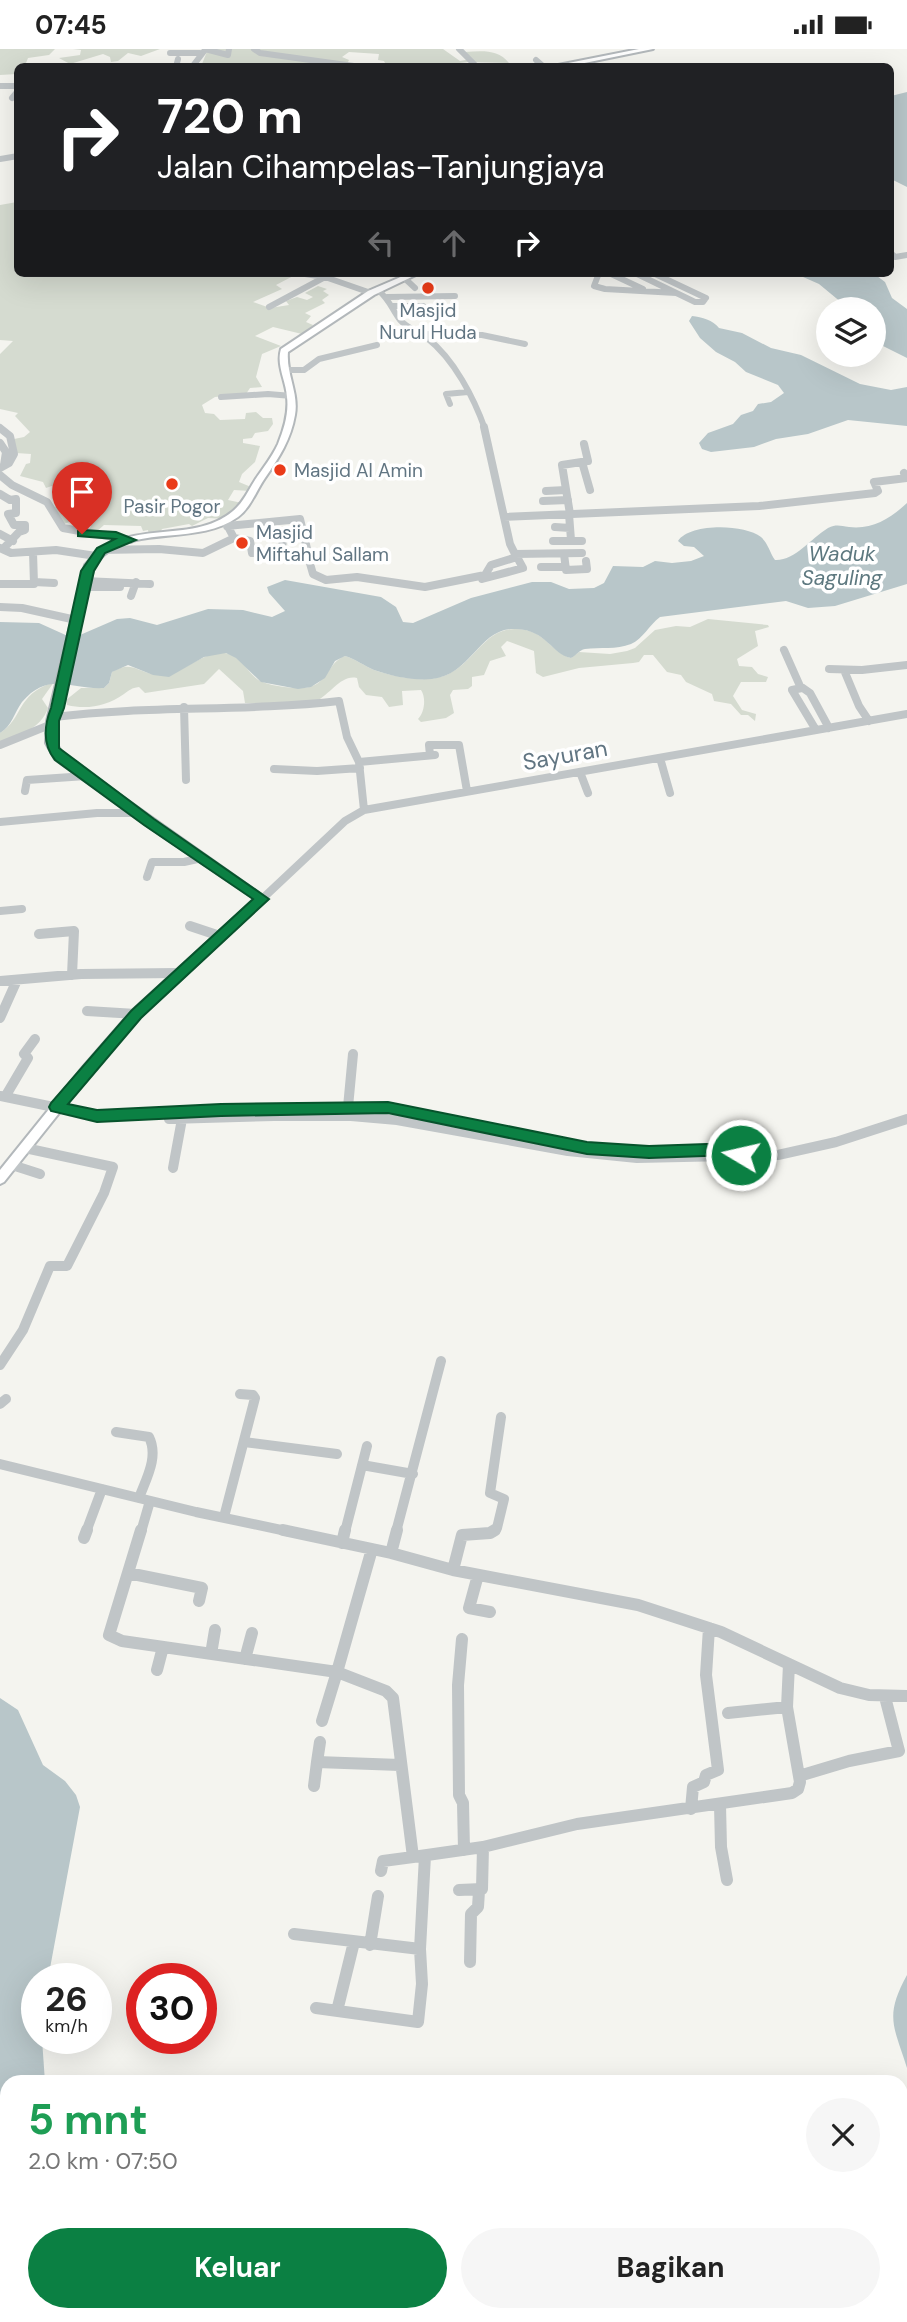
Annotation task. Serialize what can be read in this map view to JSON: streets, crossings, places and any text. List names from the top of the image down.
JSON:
{
  "streets": {
    "street": ["Sayuran"]
  },
  "water": ["Waduk Saguling"],
  "places": [
    "Masjid Nurul Huda",
    "Masjid Al Amin",
    "Pasir Pogor",
    "Masjid Miftahul Sallam"
  ],
  "page": {
    "status": "07:45",
    "turn": ["720 m", "Jalan Cihampelas-Tanjungjaya"],
    "speed": "26 km/h",
    "limit": "30",
    "heading": ["5 mnt", "2.0 km · 07:50"],
    "buttons": ["Keluar", "Bagikan"]
  }
}
